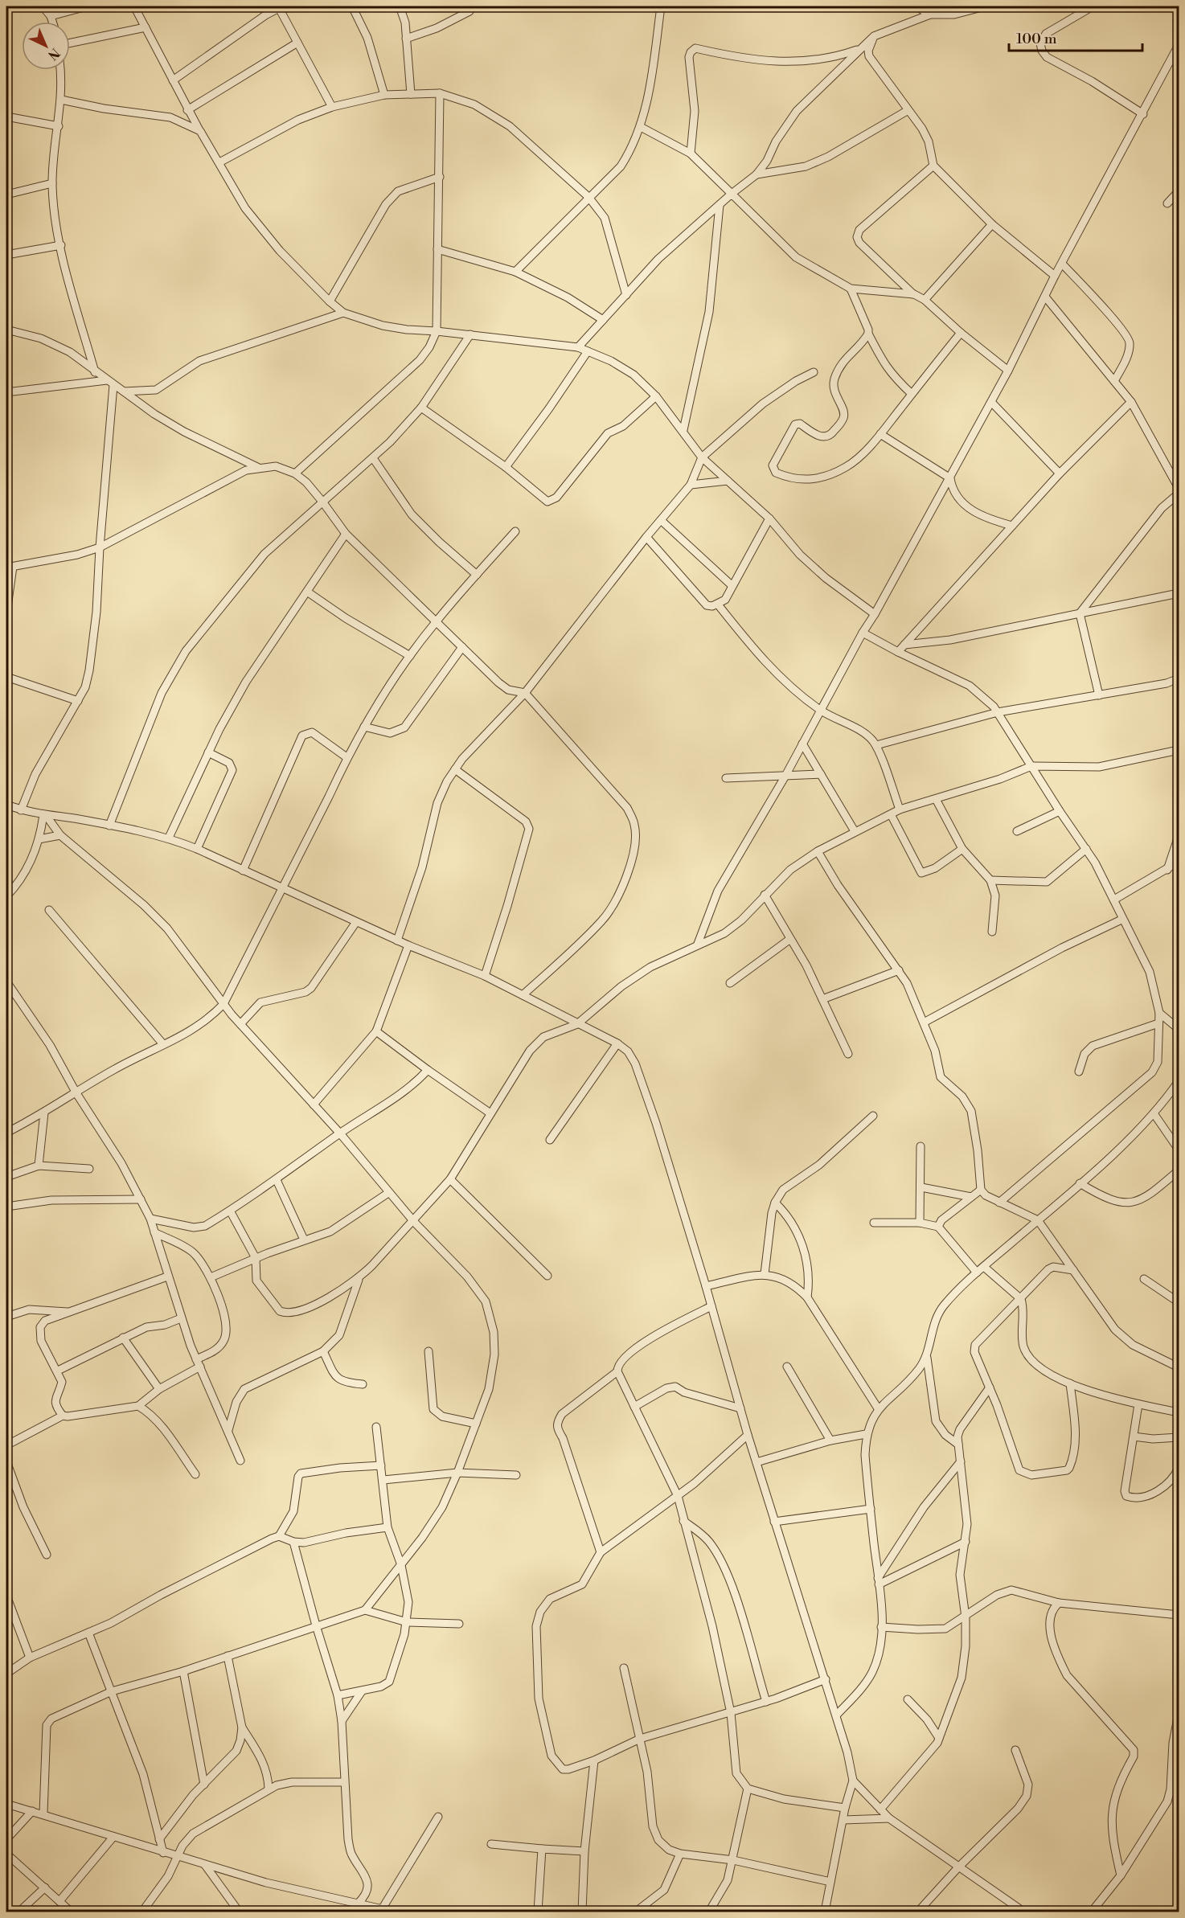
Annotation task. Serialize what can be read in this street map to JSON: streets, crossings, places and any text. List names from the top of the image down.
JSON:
{
  "scale_bar": "100 m",
  "north": "bottom right"
}
